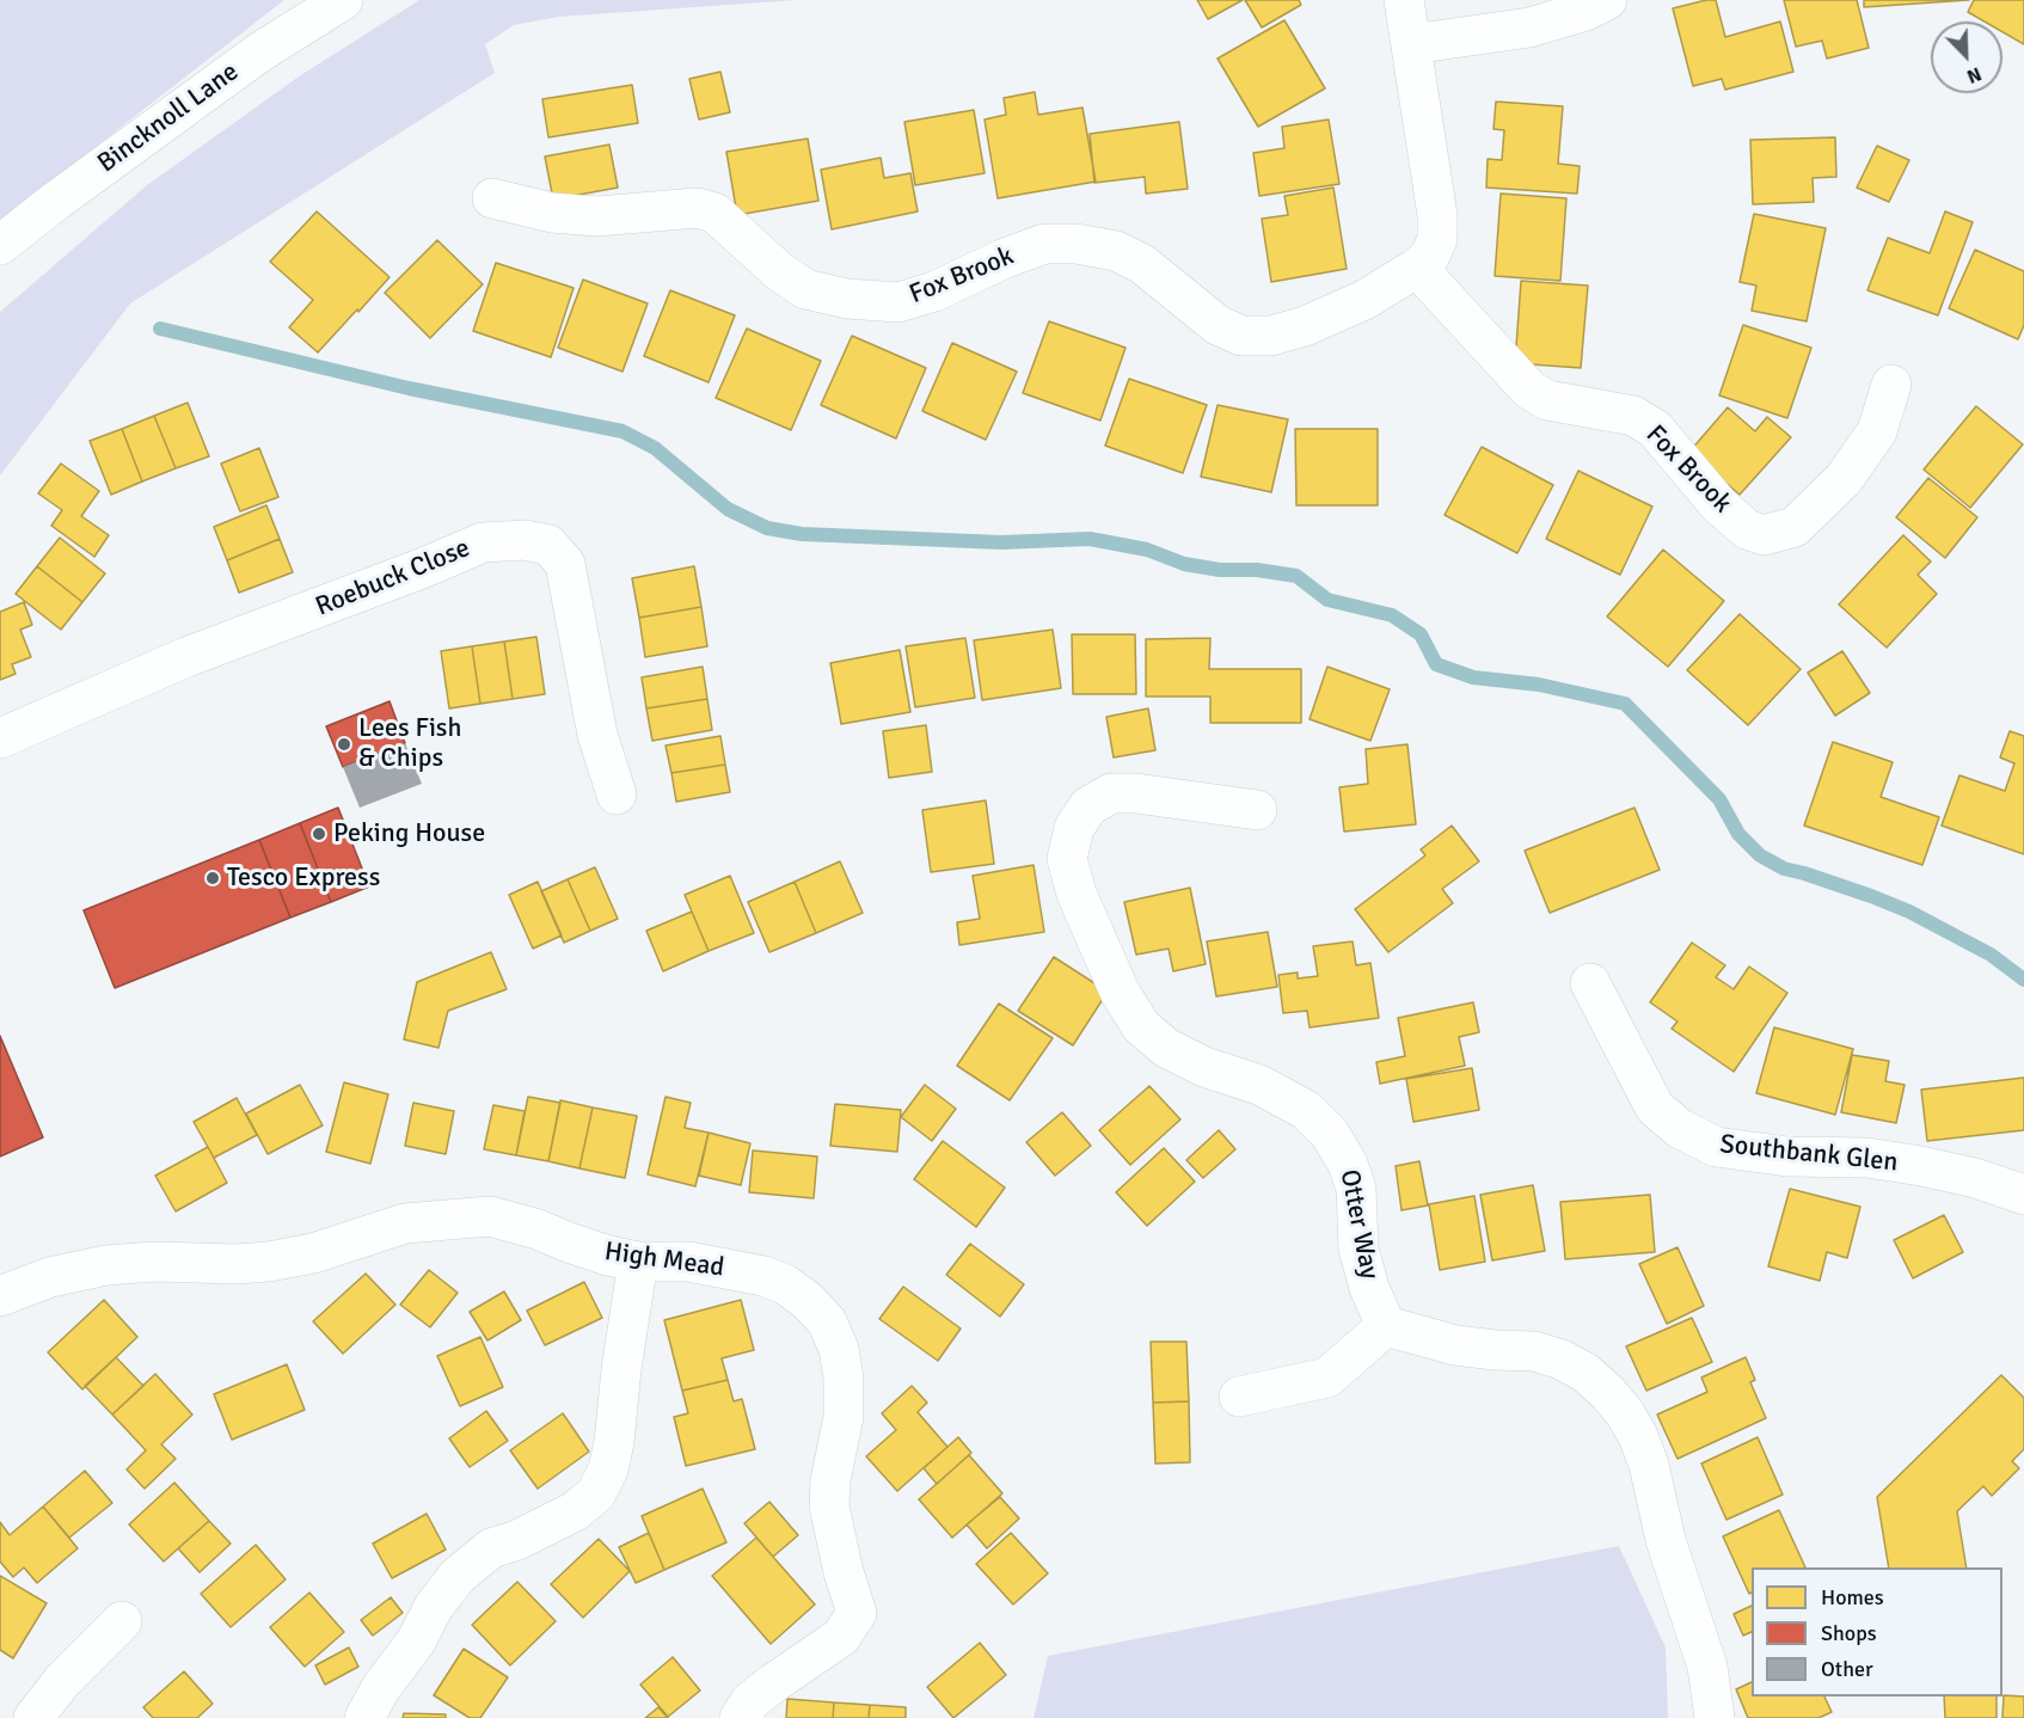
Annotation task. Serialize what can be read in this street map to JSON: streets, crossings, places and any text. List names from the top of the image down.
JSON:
{
  "streets": {
    "street": [
      "Bincknoll Lane",
      "Fox Brook",
      "Roebuck Close",
      "Southbank Glen",
      "Otter Way",
      "High Mead"
    ]
  },
  "places": ["Lees Fish & Chips", "Peking House", "Tesco Express"],
  "legend": ["Homes", "Shops", "Other"],
  "north": "bottom right"
}
